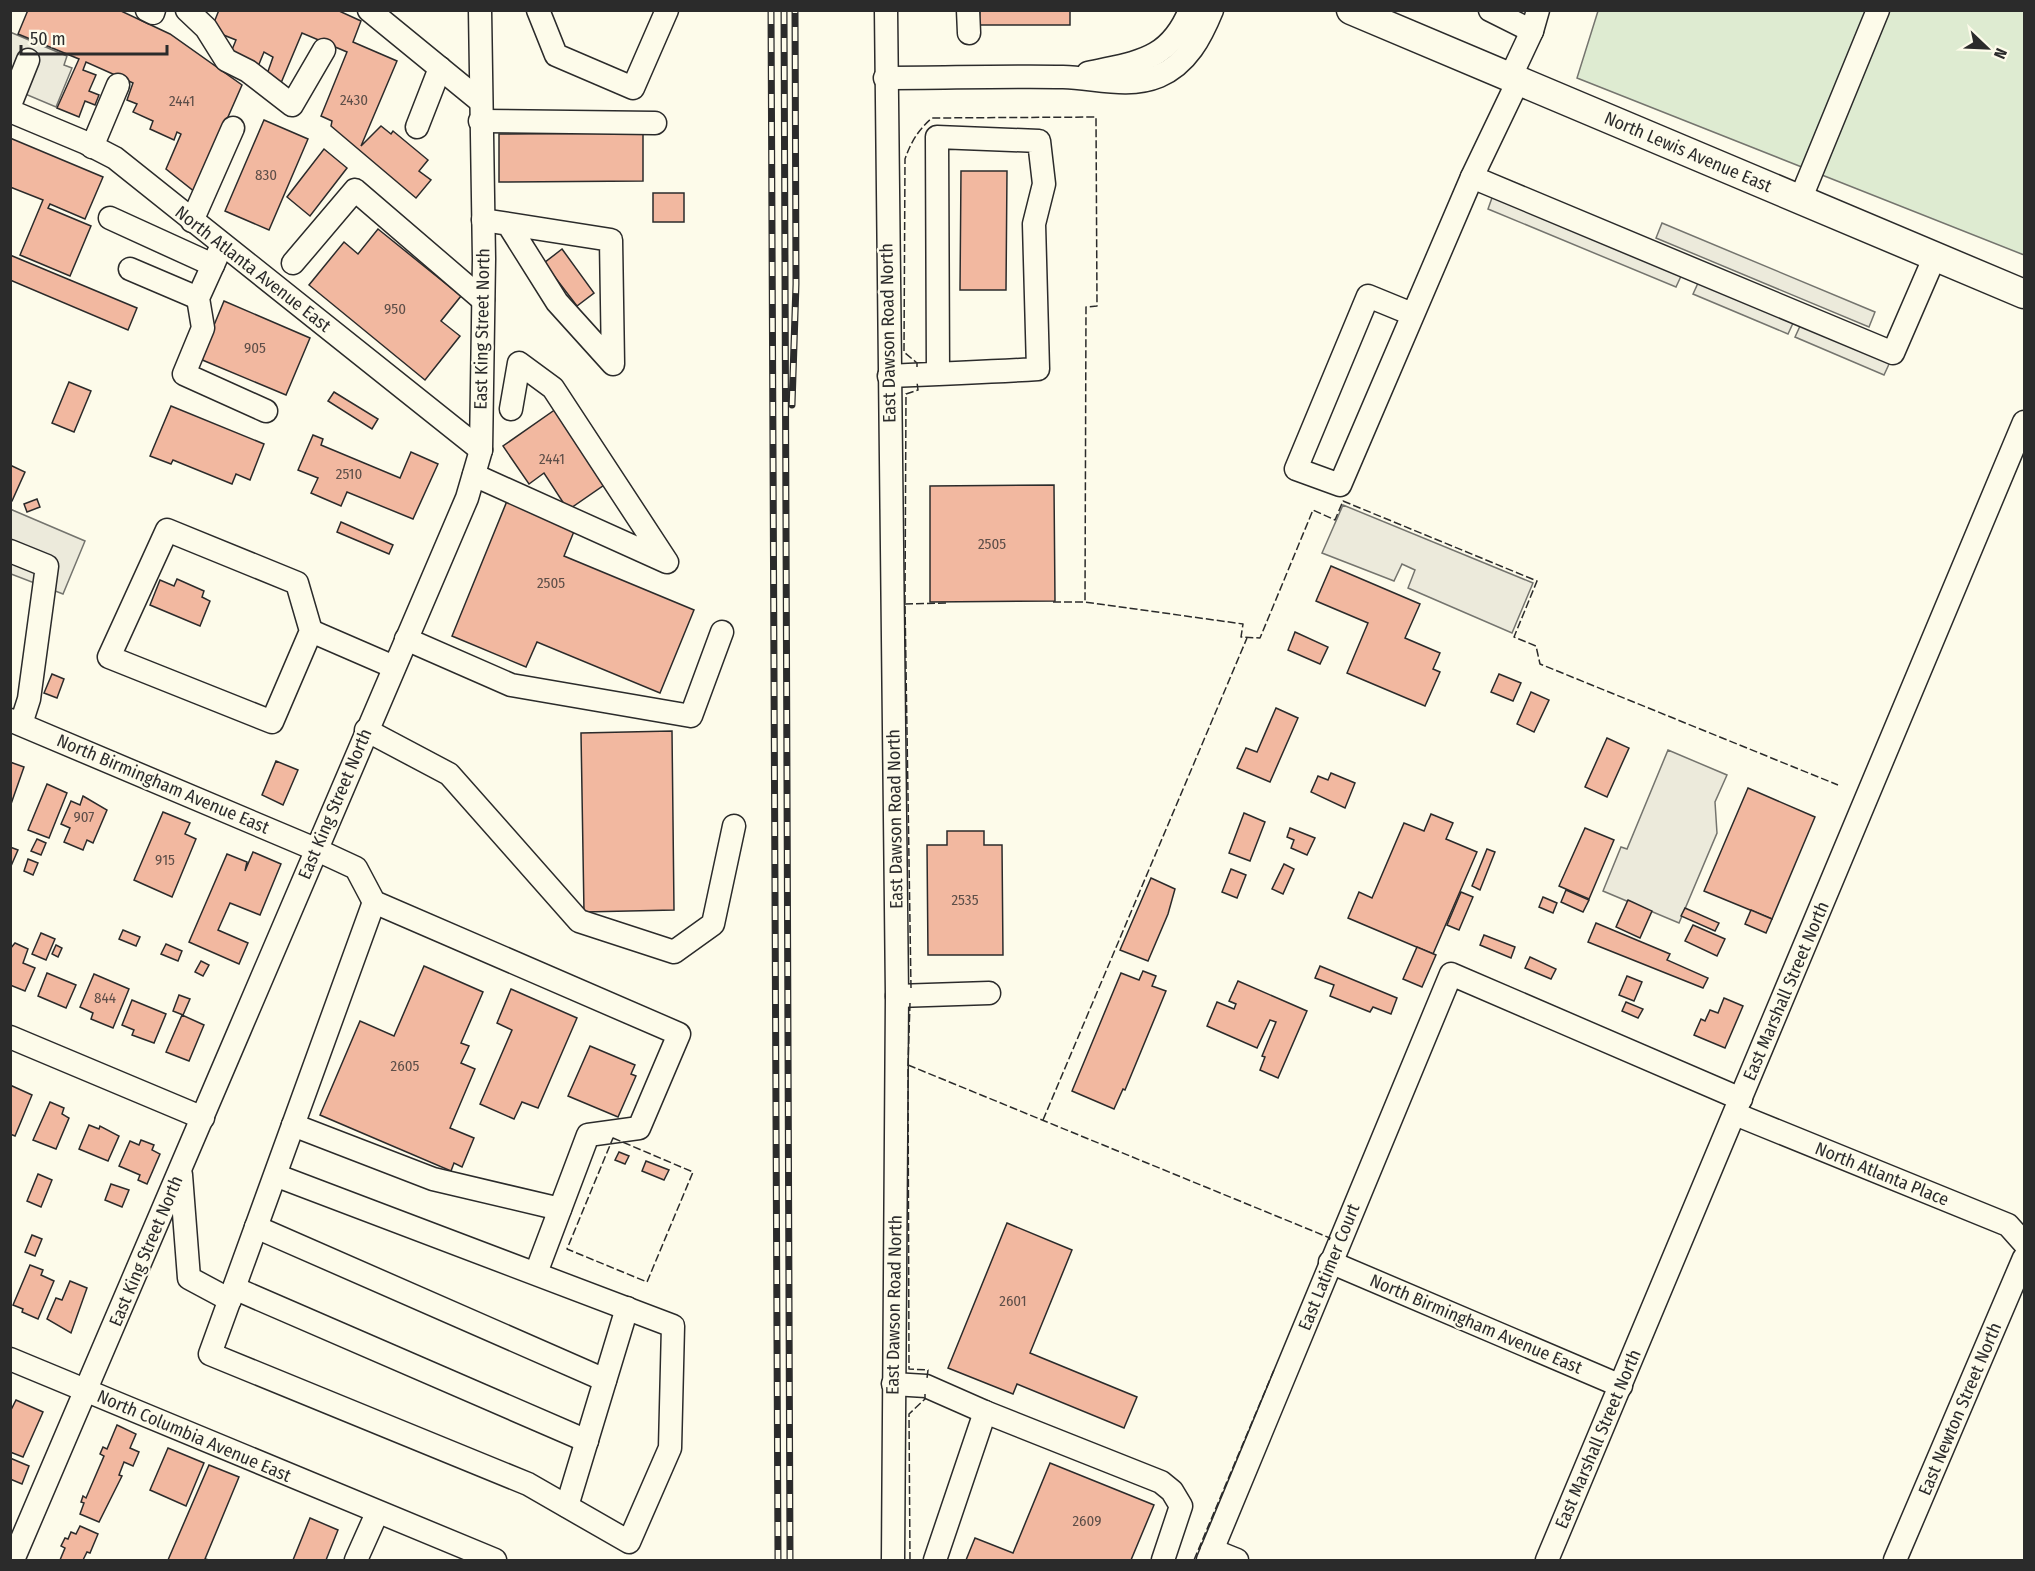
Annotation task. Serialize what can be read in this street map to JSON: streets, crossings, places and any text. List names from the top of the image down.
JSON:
{
  "streets": {
    "main road": ["North Lewis Avenue East"],
    "street": [
      "North Atlanta Avenue East",
      "East King Street North",
      "East Dawson Road North",
      "North Birmingham Avenue East",
      "East Marshall Street North",
      "North Atlanta Place",
      "East Latimer Court",
      "East Newton Street North",
      "North Columbia Avenue East"
    ]
  },
  "crossings": [
    ["North Atlanta Avenue East", "East King Street North"],
    ["East King Street North", "North Birmingham Avenue East"],
    ["East King Street North", "North Columbia Avenue East"],
    ["North Birmingham Avenue East", "East Marshall Street North"],
    ["North Birmingham Avenue East", "East Latimer Court"],
    ["East Marshall Street North", "North Atlanta Place"],
    ["North Atlanta Place", "East Latimer Court"]
  ],
  "house_numbers": [
    "2430",
    "2441",
    "830",
    "950",
    "905",
    "2441",
    "2510",
    "2505",
    "2505",
    "907",
    "915",
    "2535",
    "844",
    "2605",
    "2601",
    "2609"
  ],
  "scale_bar": "50 m",
  "north": "bottom right"
}
